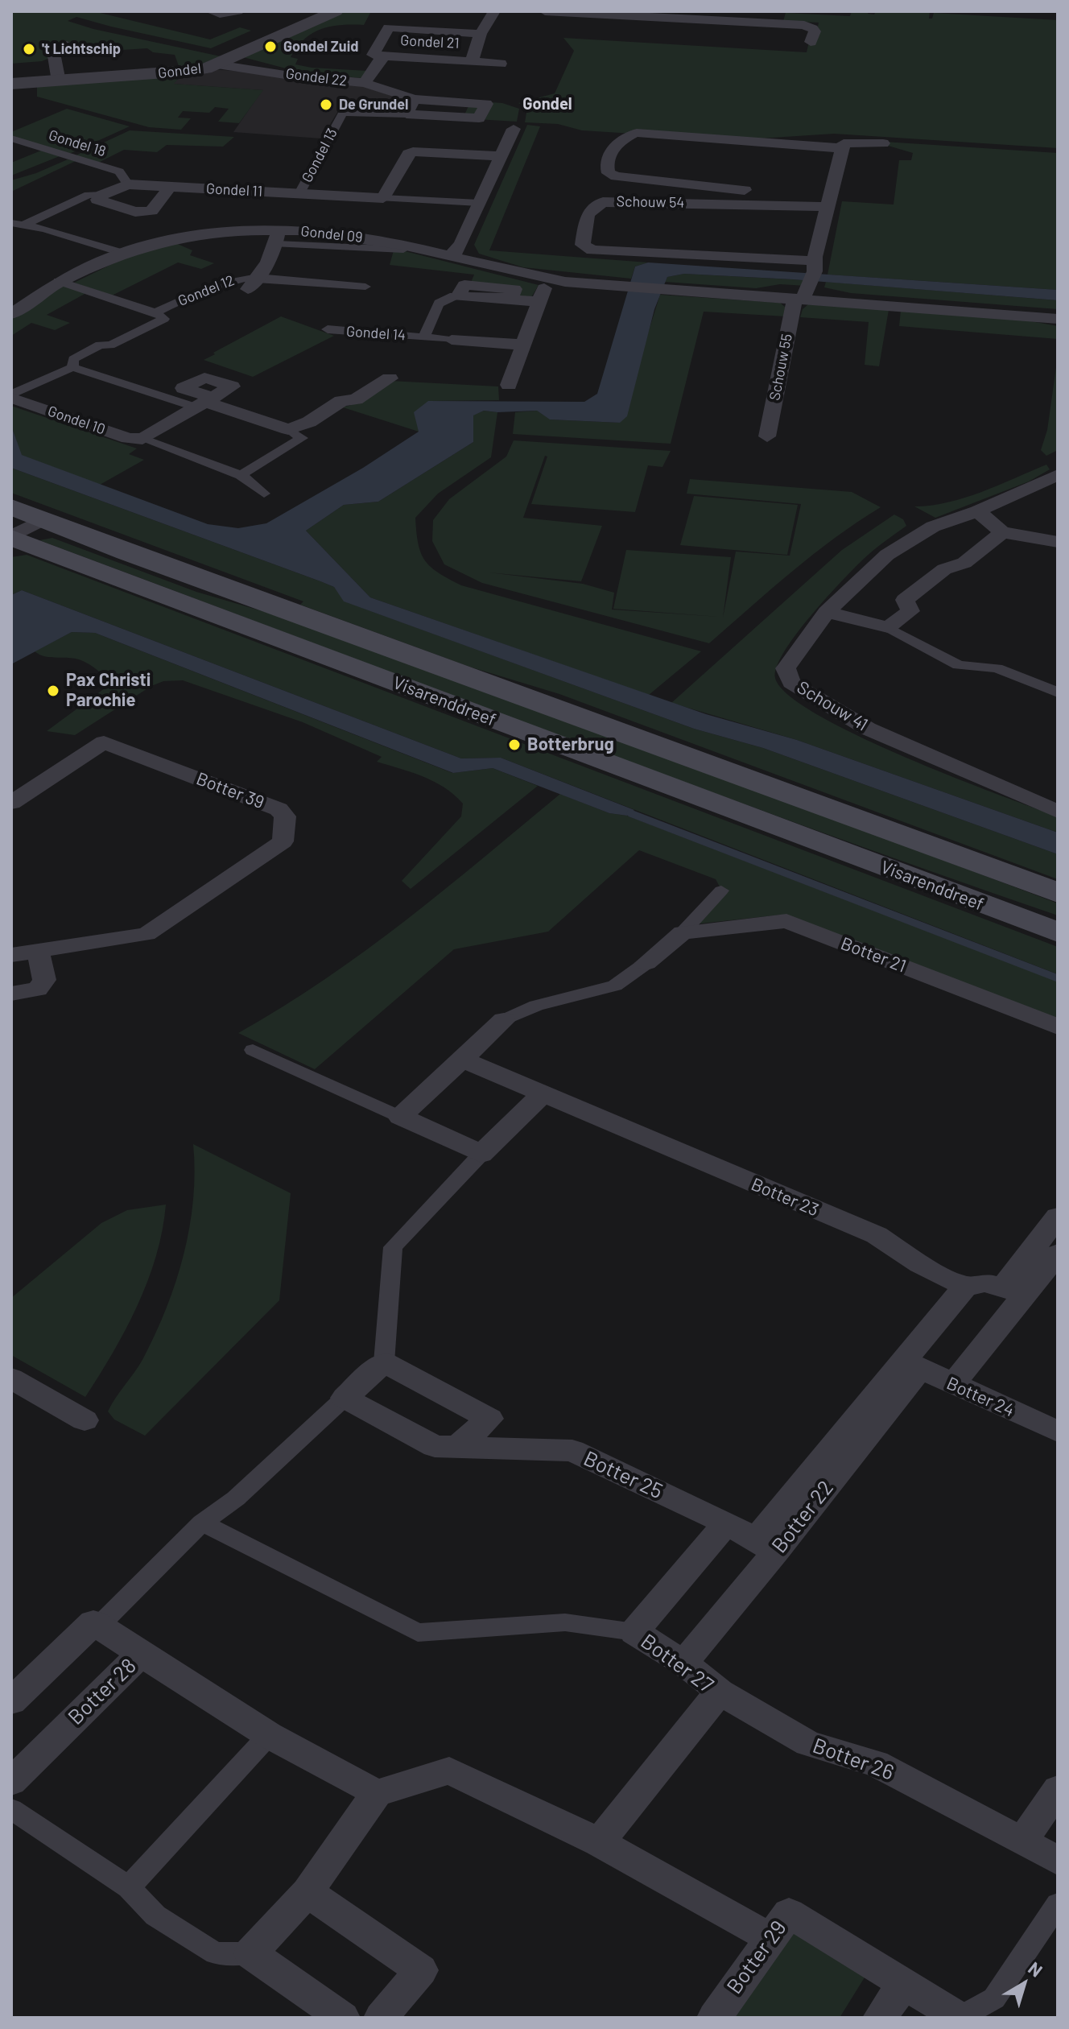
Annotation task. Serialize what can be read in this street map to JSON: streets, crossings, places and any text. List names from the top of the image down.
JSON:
{
  "streets": {
    "main road": ["Visarenddreef"],
    "street": [
      "Gondel 21",
      "Gondel",
      "Gondel 22",
      "Gondel 18",
      "Gondel 13",
      "Gondel 11",
      "Schouw 54",
      "Gondel 09",
      "Gondel 12",
      "Gondel 14",
      "Schouw 55",
      "Gondel 10",
      "Schouw 41",
      "Botter 39",
      "Botter 21",
      "Botter 23",
      "Botter 24",
      "Botter 25",
      "Botter 22",
      "Botter 27",
      "Botter 28",
      "Botter 26",
      "Botter 29"
    ]
  },
  "crossings": [
    ["Gondel 21", "Gondel 22"],
    ["Gondel", "Gondel 22"],
    ["Gondel 22", "Gondel 13"],
    ["Gondel 18", "Gondel 11"],
    ["Gondel 13", "Gondel 11"],
    ["Gondel 11", "Gondel 09"],
    ["Schouw 54", "Gondel 09"],
    ["Schouw 54", "Schouw 55"],
    ["Gondel 09", "Gondel 12"],
    ["Gondel 09", "Schouw 55"],
    ["Gondel 12", "Gondel 10"],
    ["Botter 23", "Botter 22"],
    ["Botter 24", "Botter 22"],
    ["Botter 25", "Botter 22"],
    ["Botter 22", "Botter 27"],
    ["Botter 27", "Botter 26"]
  ],
  "districts": ["Gondel"],
  "places": [
    "Gondel Zuid",
    "'t Lichtschip",
    "De Grundel",
    "Pax Christi Parochie",
    "Botterbrug"
  ],
  "north": "top right"
}
